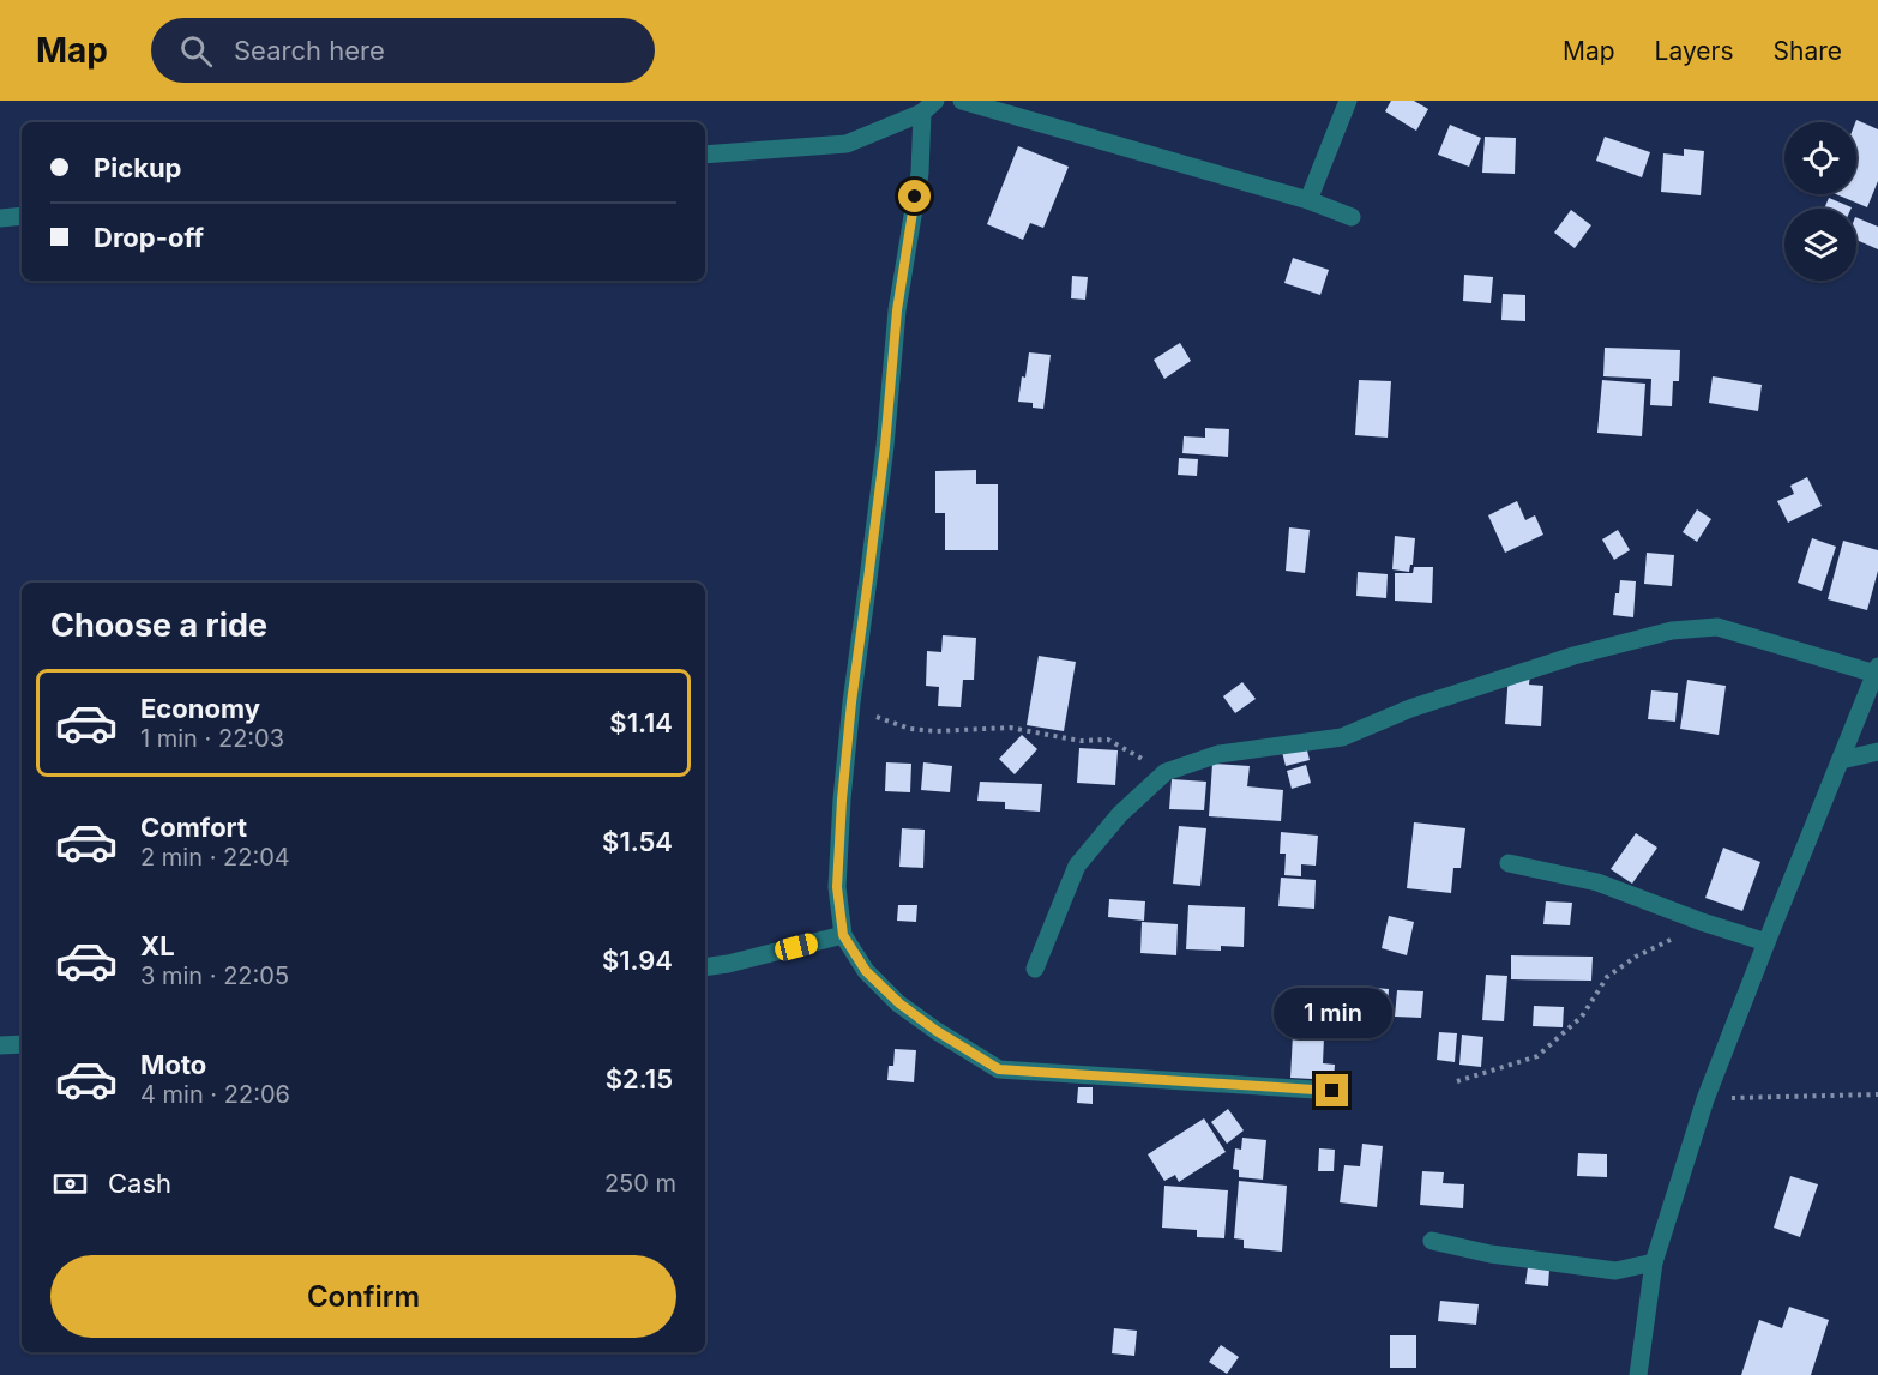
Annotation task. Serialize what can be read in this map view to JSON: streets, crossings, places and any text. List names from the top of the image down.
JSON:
{
  "page": {
    "header": "Map",
    "search": "Search here",
    "nav": ["Map", "Layers", "Share"],
    "banner": ["Pickup", "Drop-off"],
    "heading": "Choose a ride",
    "list": [
      {
        "name": "Economy",
        "note": "1 min · 22:03",
        "value": "$1.14"
      },
      {
        "name": "Comfort",
        "note": "2 min · 22:04",
        "value": "$1.54"
      },
      {
        "name": "XL",
        "note": "3 min · 22:05",
        "value": "$1.94"
      },
      {
        "name": "Moto",
        "note": "4 min · 22:06",
        "value": "$2.15"
      }
    ],
    "bubble": "1 min",
    "pay": ["Cash", "250 m"],
    "buttons": "Confirm"
  }
}
